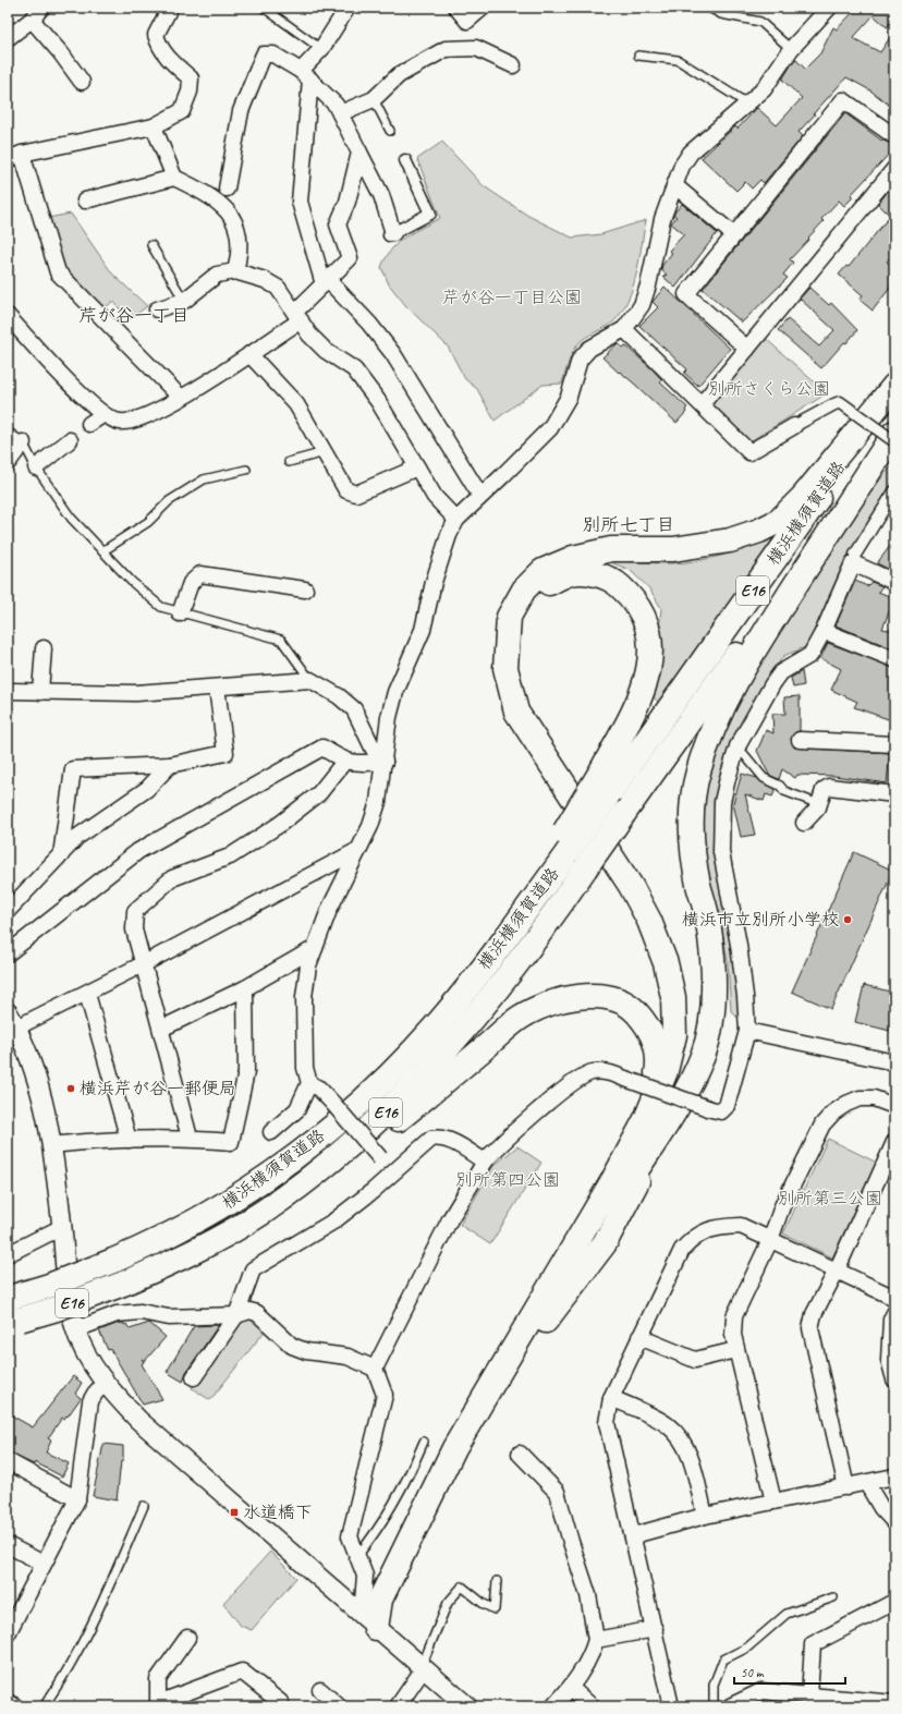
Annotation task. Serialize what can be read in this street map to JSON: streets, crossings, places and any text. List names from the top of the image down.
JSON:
{
  "streets": {
    "highway": ["横浜横須賀道路", "E16"]
  },
  "districts": ["芹が谷一丁目", "別所七丁目"],
  "parks": [
    "芹が谷一丁目公園",
    "別所さくら公園",
    "別所第四公園",
    "別所第三公園"
  ],
  "places": {
    "other": ["横浜市立別所小学校", "横浜芹が谷一郵便局"],
    "transit": ["水道橋下"]
  },
  "scale_bar": "50 m"
}
